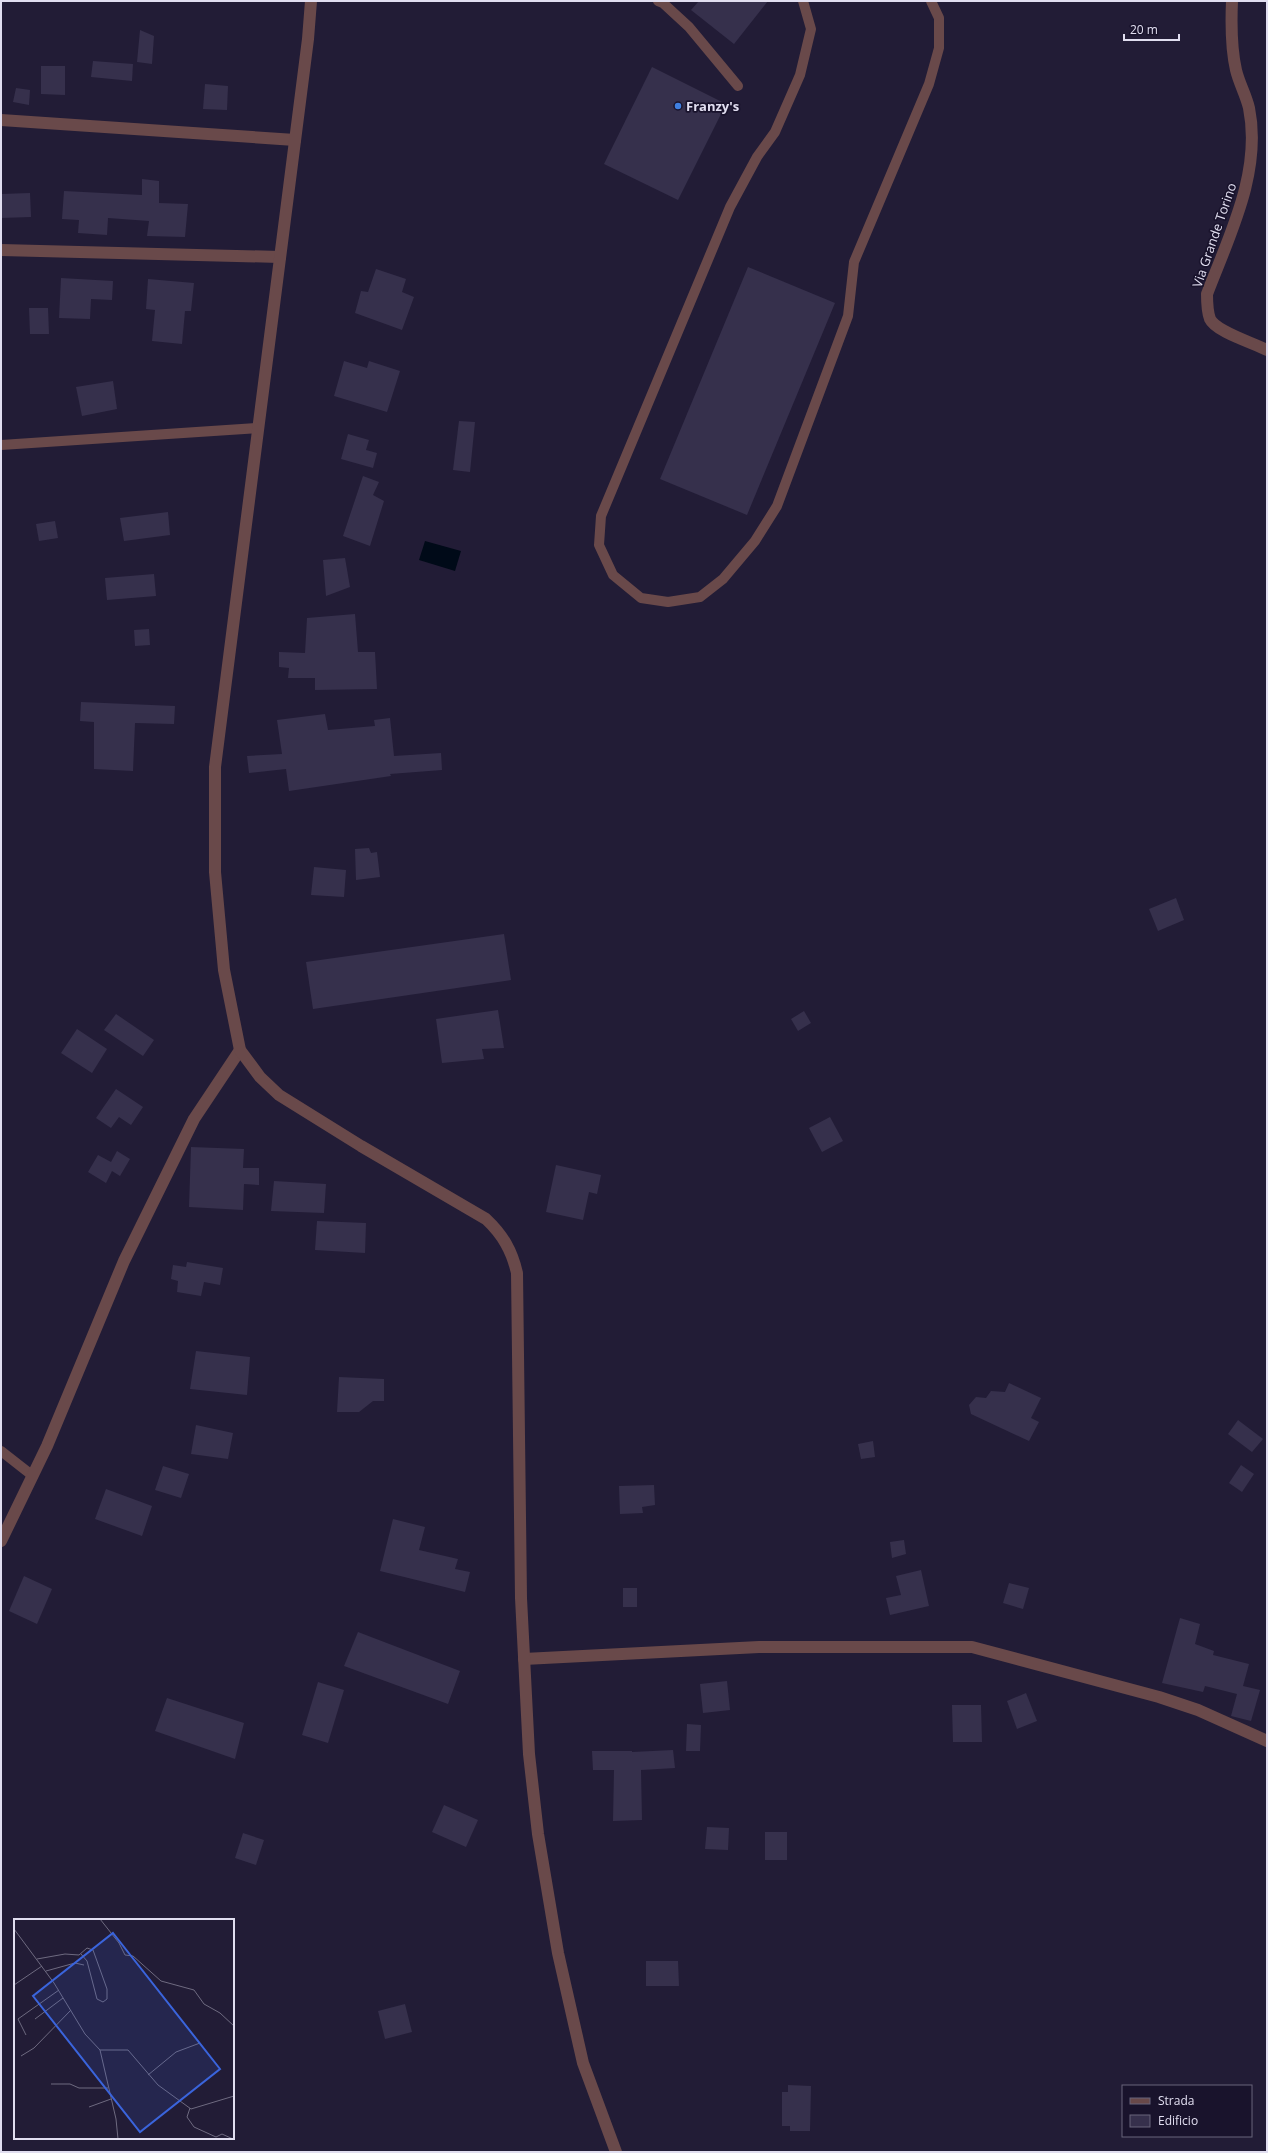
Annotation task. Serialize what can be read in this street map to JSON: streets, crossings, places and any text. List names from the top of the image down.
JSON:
{
  "streets": {
    "street": ["Via Grande Torino"]
  },
  "places": ["Franzy's"],
  "legend": ["Strada", "Edificio"],
  "scale_bar": "20 m"
}
